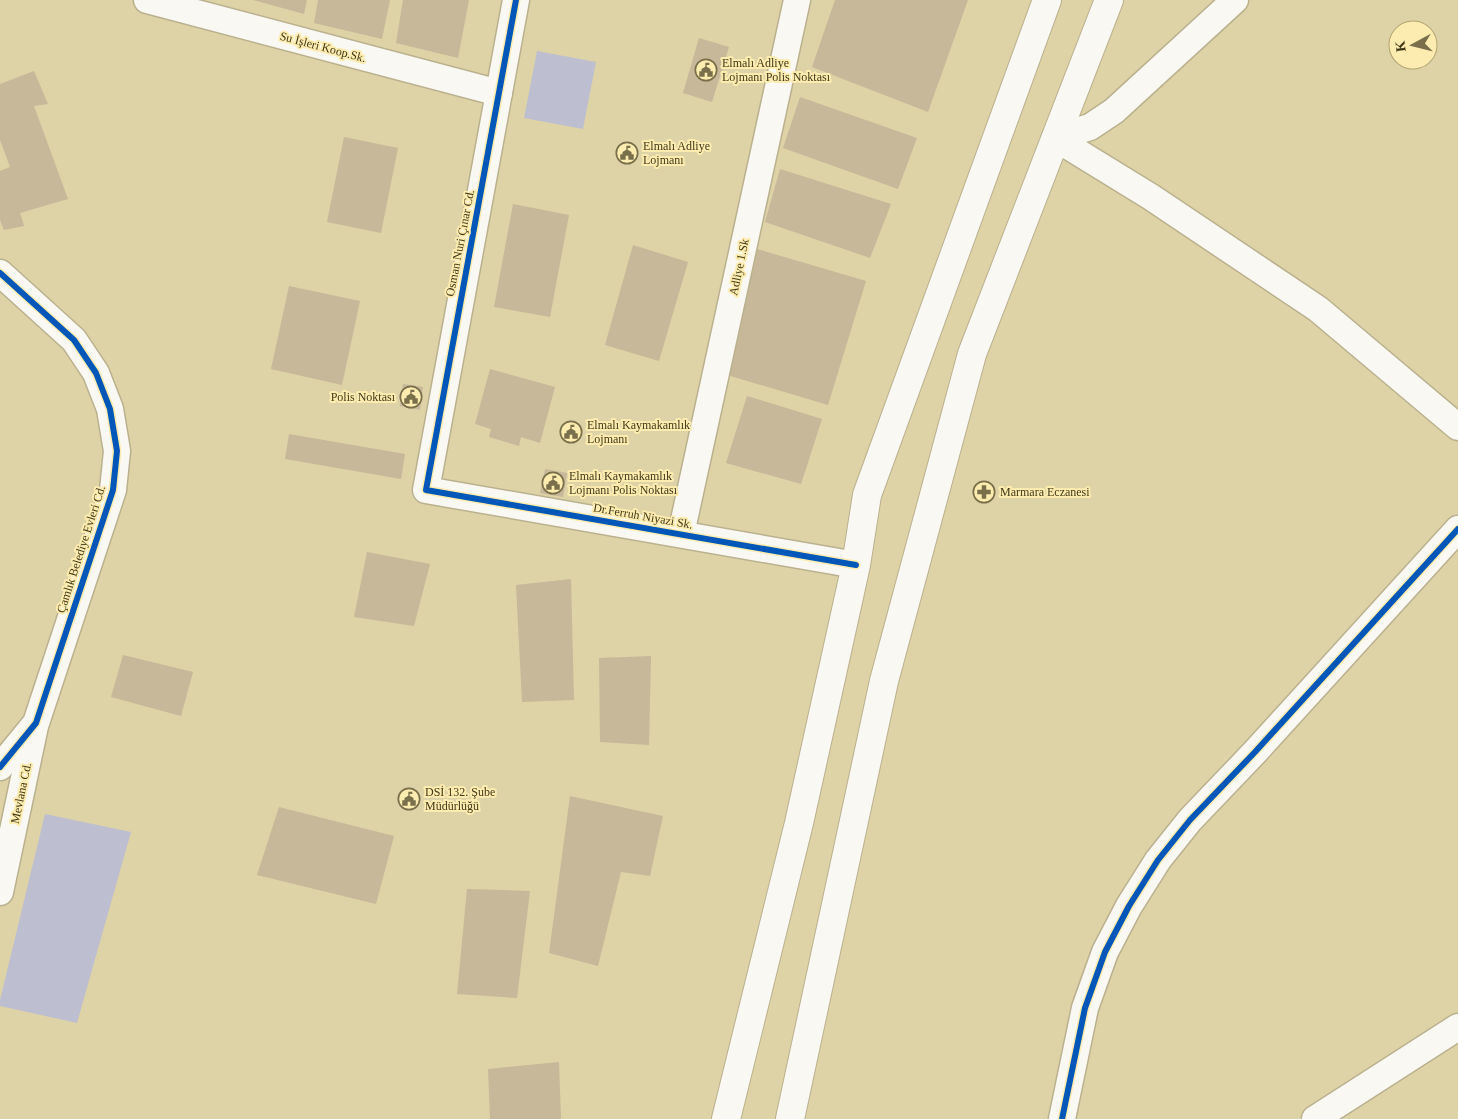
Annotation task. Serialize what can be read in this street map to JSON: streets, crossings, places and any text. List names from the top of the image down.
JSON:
{
  "streets": {
    "street": [
      "Su İşleri Koop.Sk.",
      "Osman Nuri Çınar Cd.",
      "Adliye 1.Sk",
      "Dr.Ferruh Niyazi Sk.",
      "Çamlık Belediye Evleri Cd.",
      "Mevlana Cd."
    ]
  },
  "crossings": [
    ["Su İşleri Koop.Sk.", "Osman Nuri Çınar Cd."],
    ["Osman Nuri Çınar Cd.", "Dr.Ferruh Niyazi Sk."],
    ["Adliye 1.Sk", "Dr.Ferruh Niyazi Sk."],
    ["Çamlık Belediye Evleri Cd.", "Mevlana Cd."]
  ],
  "places": {
    "public building": [
      "Elmalı Adliye Lojmanı Polis Noktası",
      "Elmalı Adliye Lojmanı",
      "Polis Noktası",
      "Elmalı Kaymakamlık Lojmanı",
      "Elmalı Kaymakamlık Lojmanı Polis Noktası",
      "DSİ 132. Şube Müdürlüğü"
    ],
    "pharmacy": ["Marmara Eczanesi"]
  },
  "north": "left"
}
